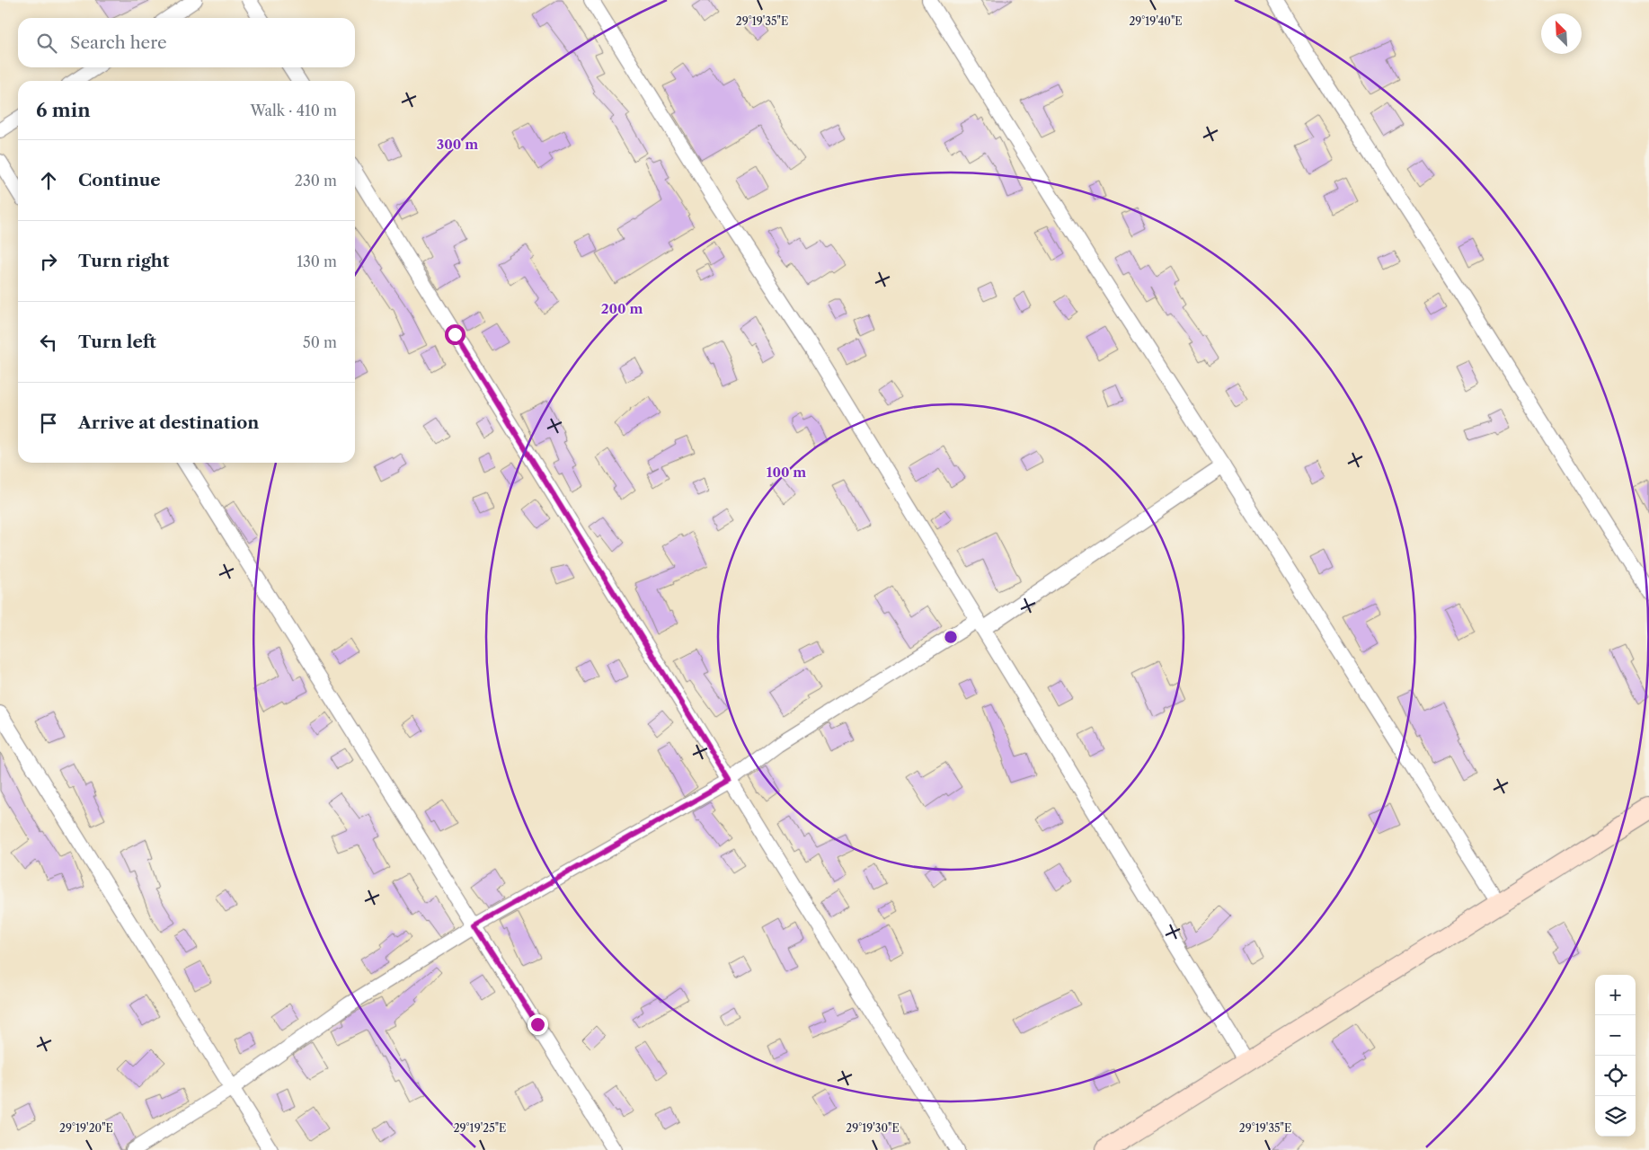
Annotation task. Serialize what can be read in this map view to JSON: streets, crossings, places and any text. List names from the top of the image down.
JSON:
{
  "north": "top left",
  "page": {
    "search": "Search here",
    "heading": ["6 min", "Walk · 410 m"],
    "list": [
      ["Continue", "230 m"],
      ["Turn right", "130 m"],
      ["Turn left", "50 m"],
      "Arrive at destination"
    ],
    "map_buttons": ["+", "−"]
  },
  "coordinates": [
    "29°19'40\"E",
    "29°19'35\"E",
    "29°19'20\"E",
    "29°19'25\"E",
    "29°19'30\"E"
  ],
  "rings": ["300 m", "200 m", "100 m"]
}
